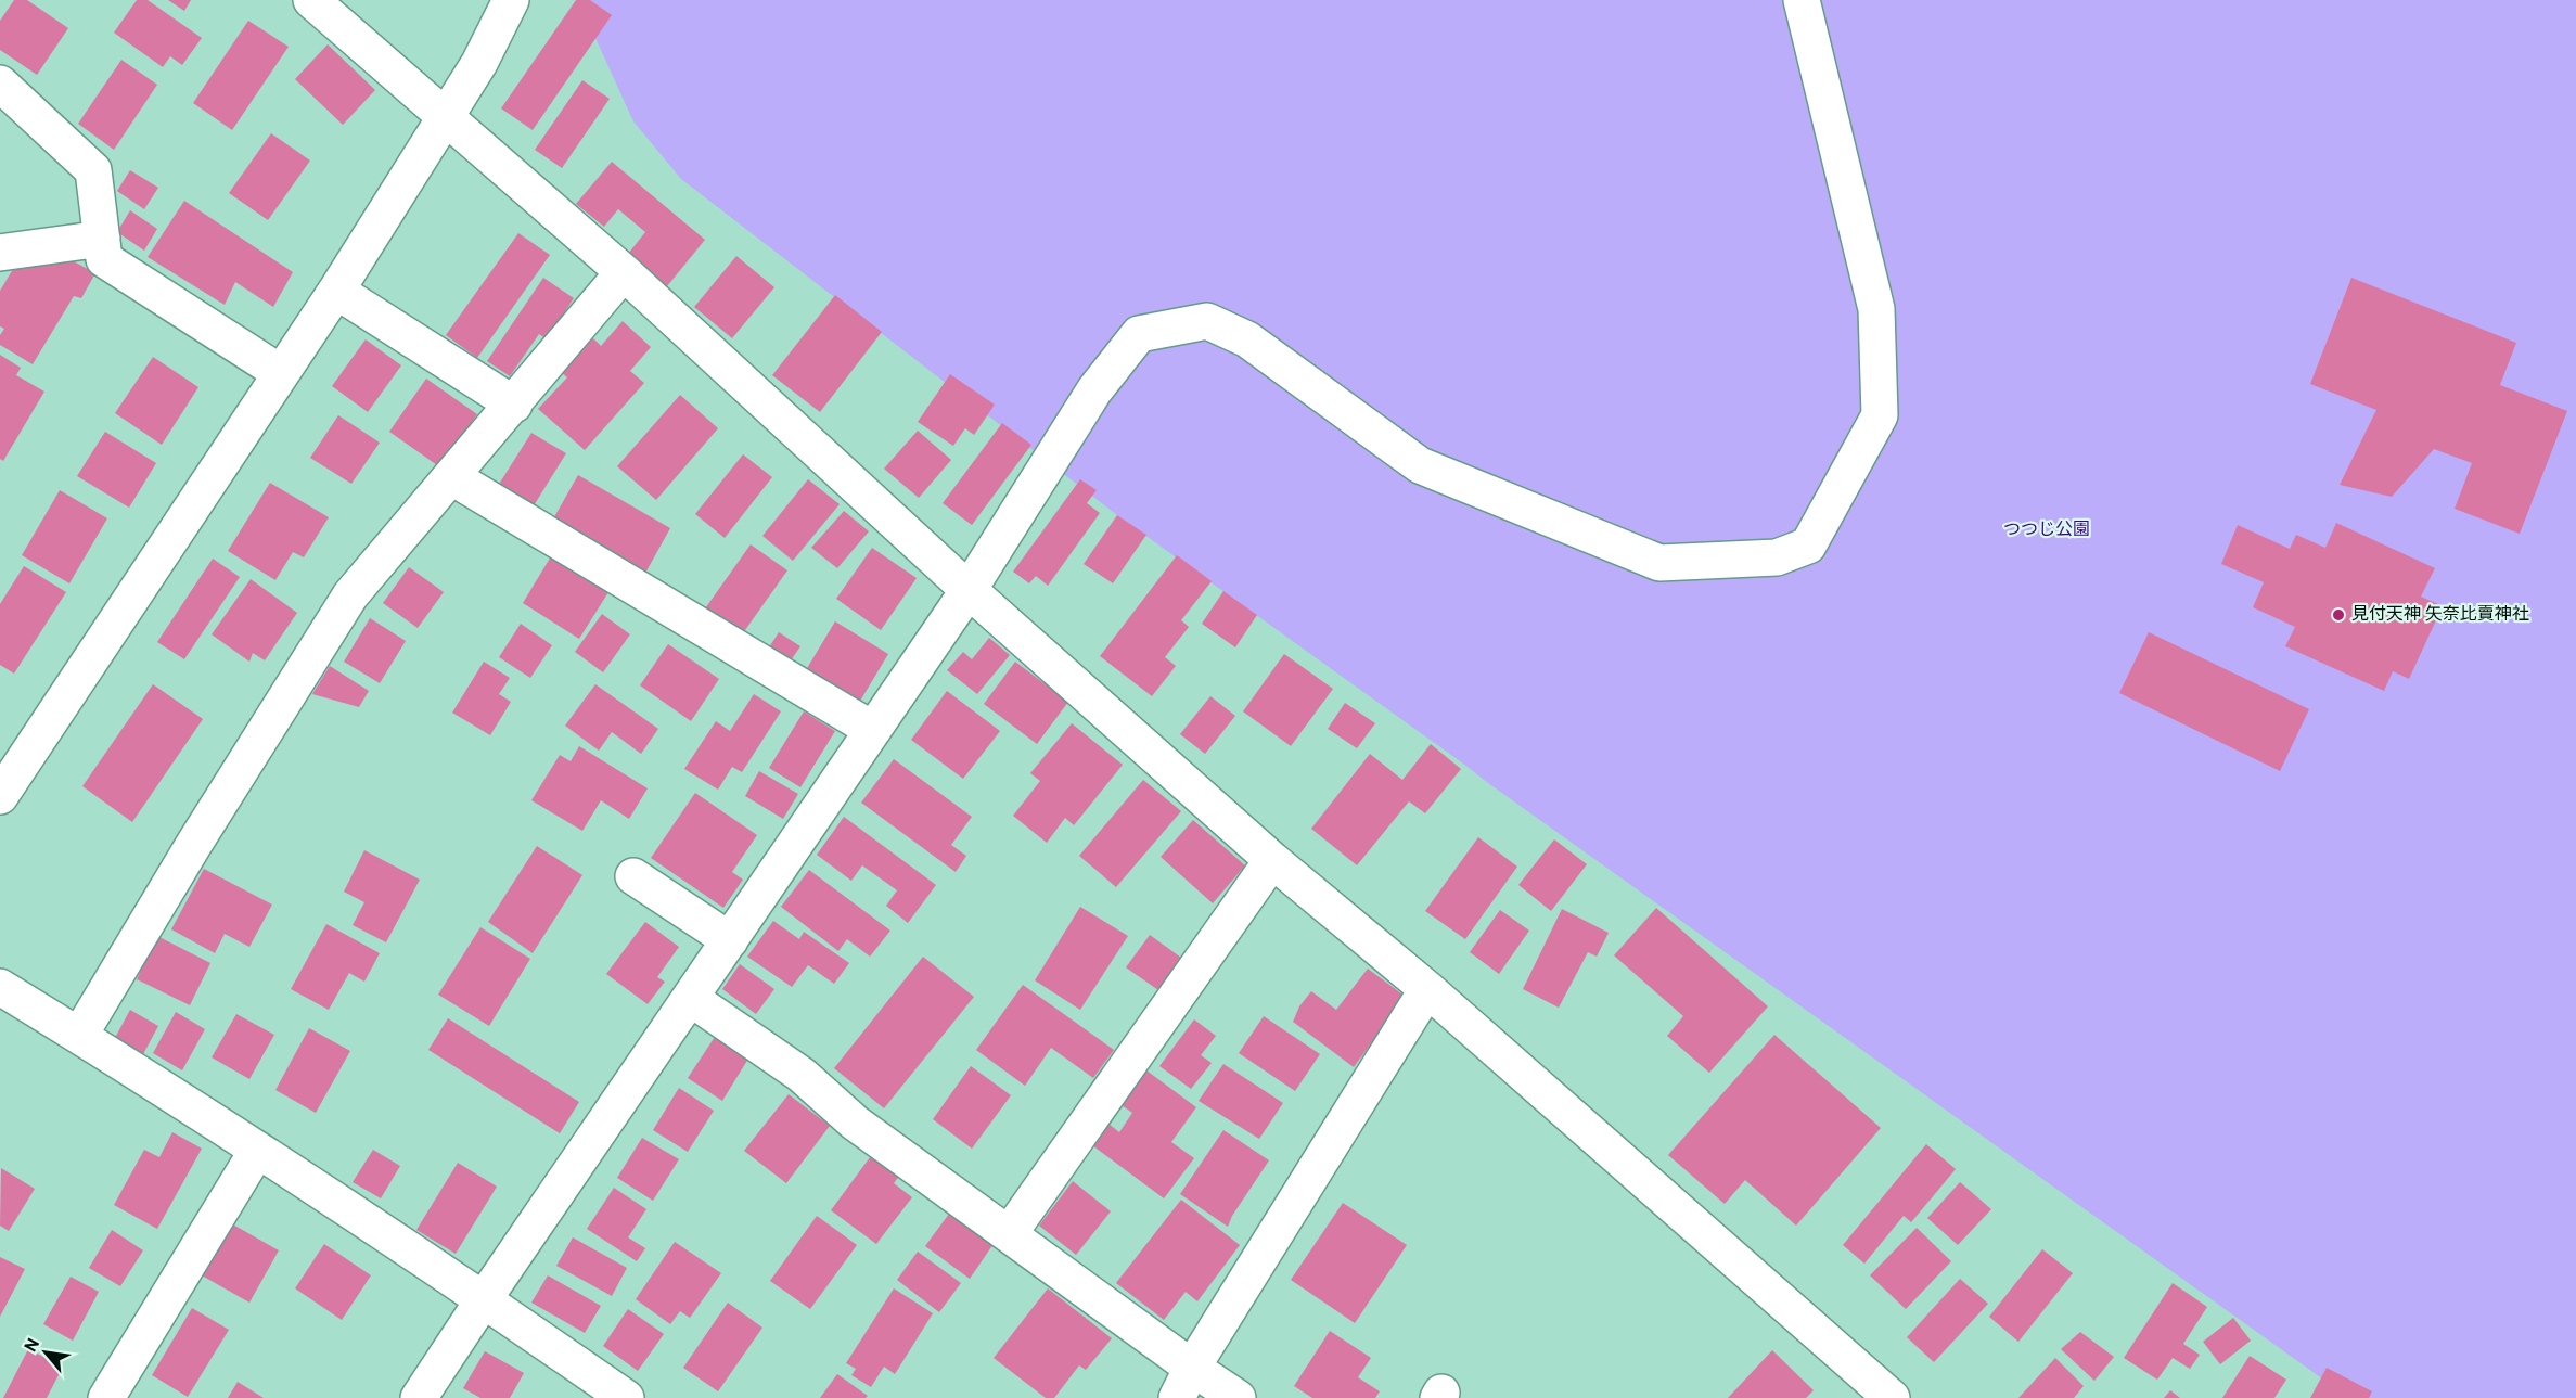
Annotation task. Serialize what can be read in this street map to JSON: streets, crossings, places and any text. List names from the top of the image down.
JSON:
{
  "parks": ["つつじ公園"],
  "places": ["見付天神 矢奈比賣神社"],
  "north": "top left"
}
